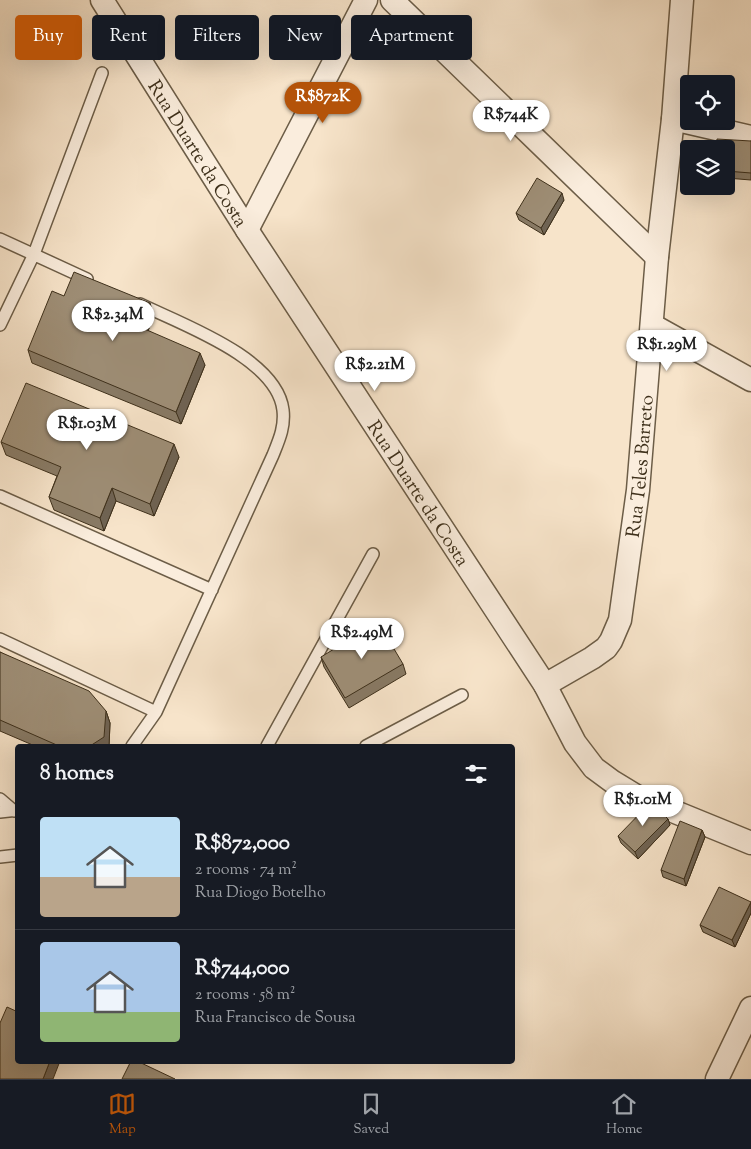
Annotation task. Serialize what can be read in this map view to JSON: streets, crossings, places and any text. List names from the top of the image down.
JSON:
{
  "streets": {
    "street": ["Rua Duarte da Costa", "Rua Teles Barreto"]
  },
  "crossings": [
    ["Rua Duarte da Costa", "Rua Teles Barreto"]
  ],
  "page": {
    "chip": [
      "Buy",
      "Rent",
      "Filters",
      "New",
      "Apartment"
    ],
    "price": [
      "R$872K",
      "R$744K",
      "R$2.34M",
      "R$1.29M",
      "R$2.21M",
      "R$1.03M",
      "R$2.49M",
      "R$1.01M"
    ],
    "heading": "8 homes",
    "list": [
      {
        "name": "R$872,000",
        "note": "2 rooms · 74 m² · Rua Diogo Botelho"
      },
      {
        "name": "R$744,000",
        "note": "2 rooms · 58 m² · Rua Francisco de Sousa"
      }
    ],
    "tabs": ["Map", "Saved", "Home"]
  }
}
